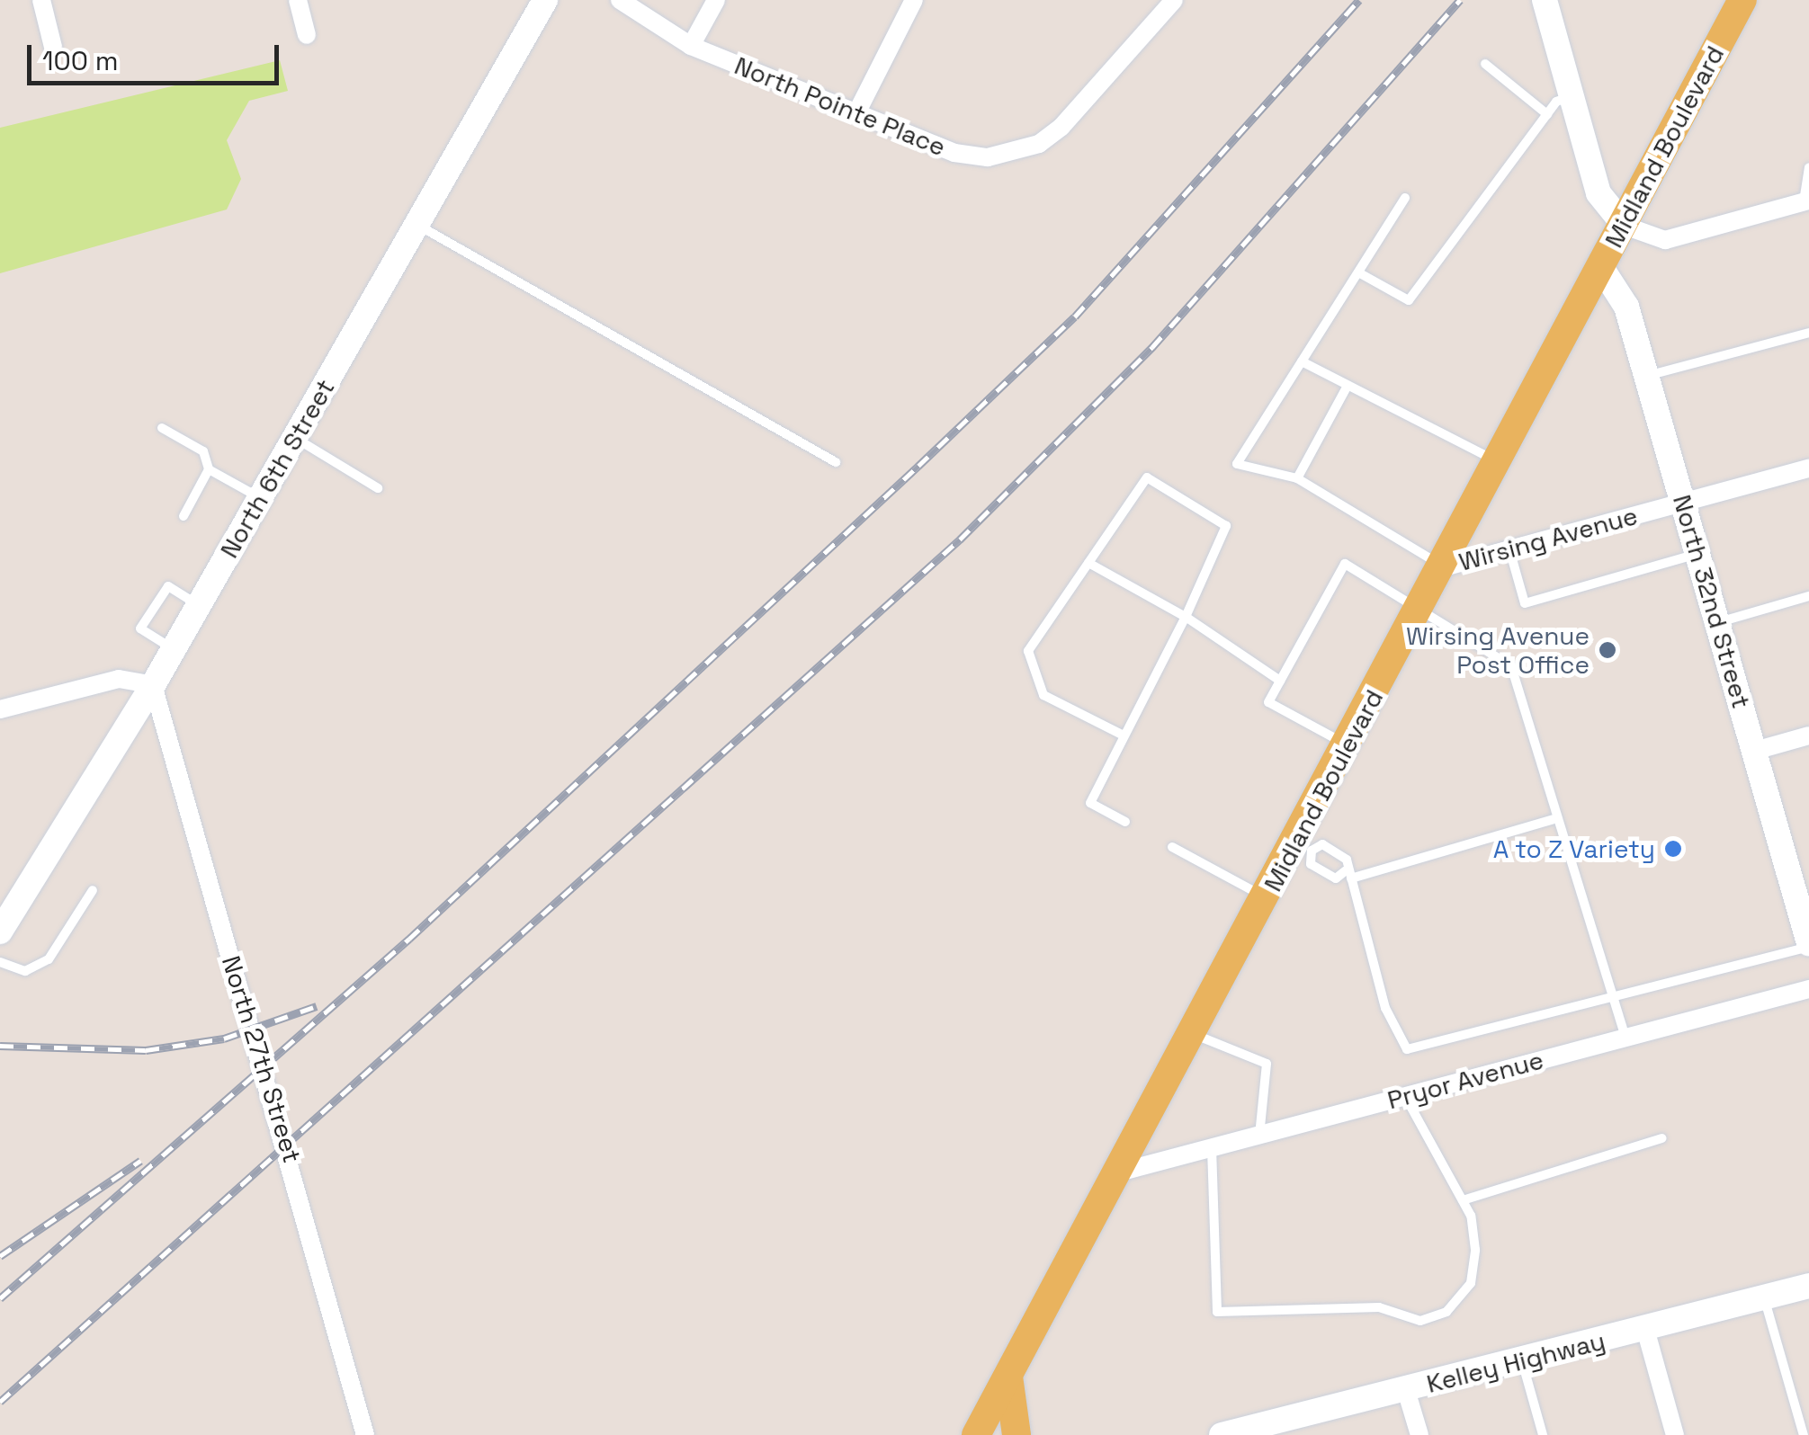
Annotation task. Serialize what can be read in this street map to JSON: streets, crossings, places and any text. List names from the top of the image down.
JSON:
{
  "streets": {
    "main road": ["Midland Boulevard"],
    "street": [
      "North Pointe Place",
      "North 6th Street",
      "Wirsing Avenue",
      "North 32nd Street",
      "North 27th Street",
      "Pryor Avenue",
      "Kelley Highway"
    ]
  },
  "crossings": [
    ["Midland Boulevard", "Wirsing Avenue"],
    ["Midland Boulevard", "North 32nd Street"],
    ["Midland Boulevard", "Pryor Avenue"],
    ["North 6th Street", "North 27th Street"],
    ["Wirsing Avenue", "North 32nd Street"]
  ],
  "places": ["Wirsing Avenue Post Office", "A to Z Variety"],
  "scale_bar": "100 m"
}
